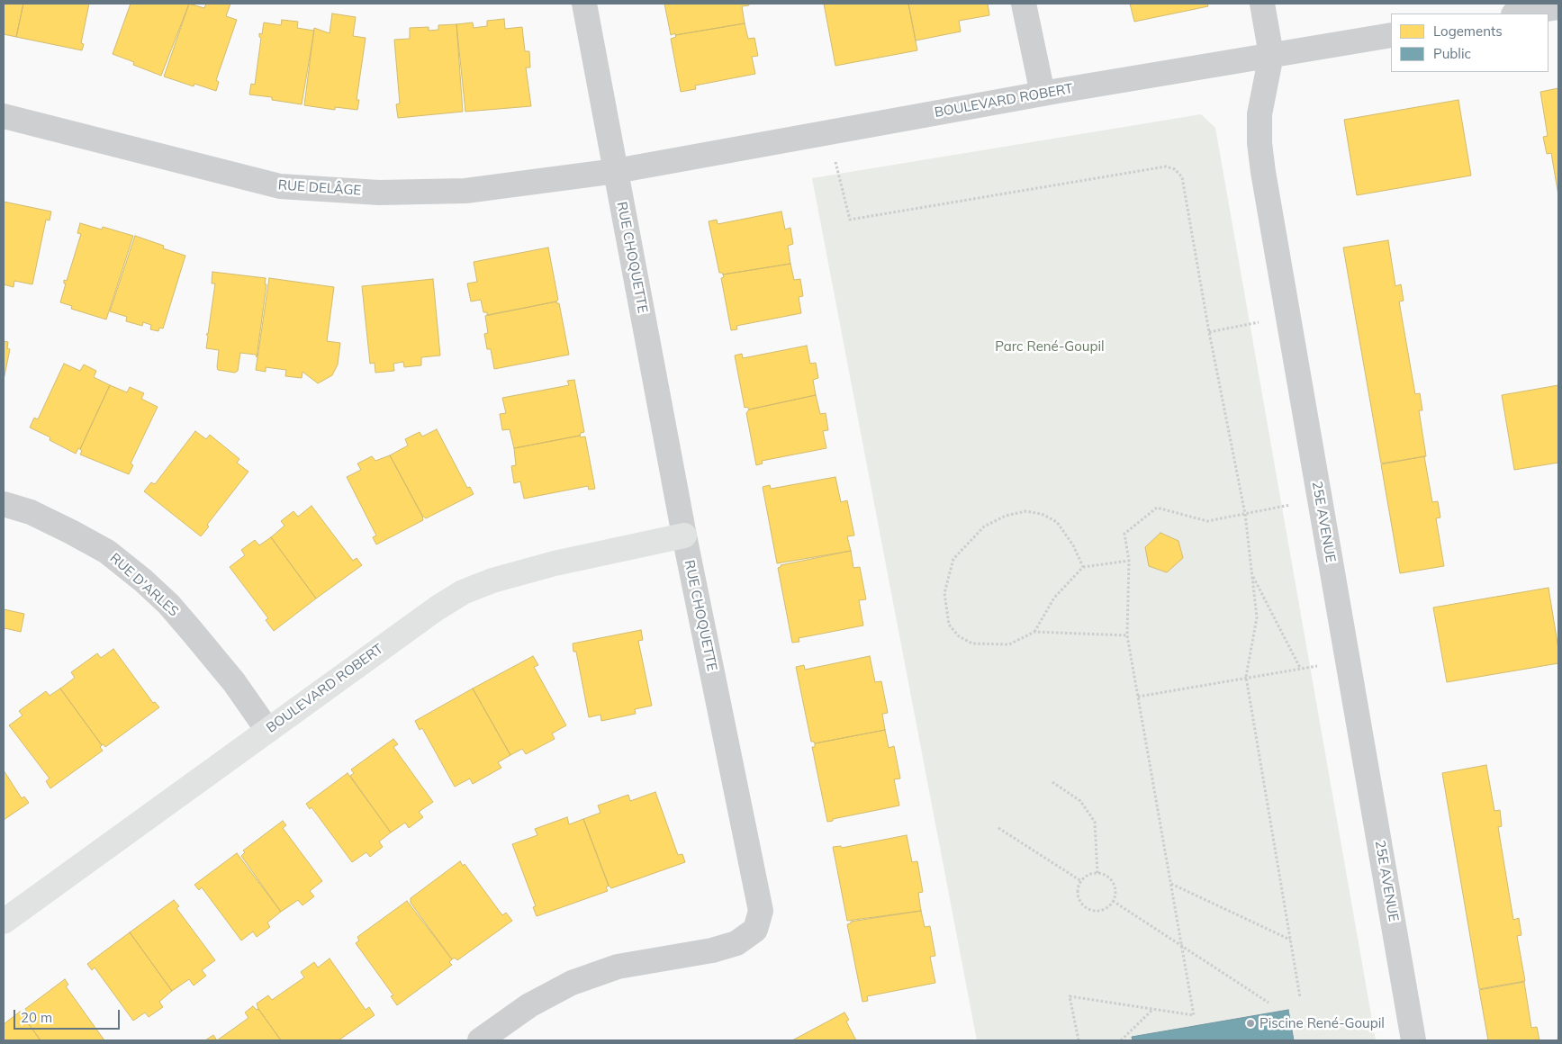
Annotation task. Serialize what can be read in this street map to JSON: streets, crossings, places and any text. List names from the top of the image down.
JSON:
{
  "streets": {
    "street": [
      "BOULEVARD ROBERT",
      "RUE DELÂGE",
      "RUE CHOQUETTE",
      "25E AVENUE",
      "RUE D'ARLES"
    ]
  },
  "crossings": [
    ["BOULEVARD ROBERT", "RUE DELÂGE"],
    ["BOULEVARD ROBERT", "RUE CHOQUETTE"],
    ["BOULEVARD ROBERT", "25E AVENUE"],
    ["BOULEVARD ROBERT", "RUE D'ARLES"],
    ["RUE DELÂGE", "RUE CHOQUETTE"]
  ],
  "parks": ["Parc René-Goupil"],
  "places": ["Piscine René-Goupil"],
  "legend": ["Logements", "Public"],
  "scale_bar": "20 m"
}
